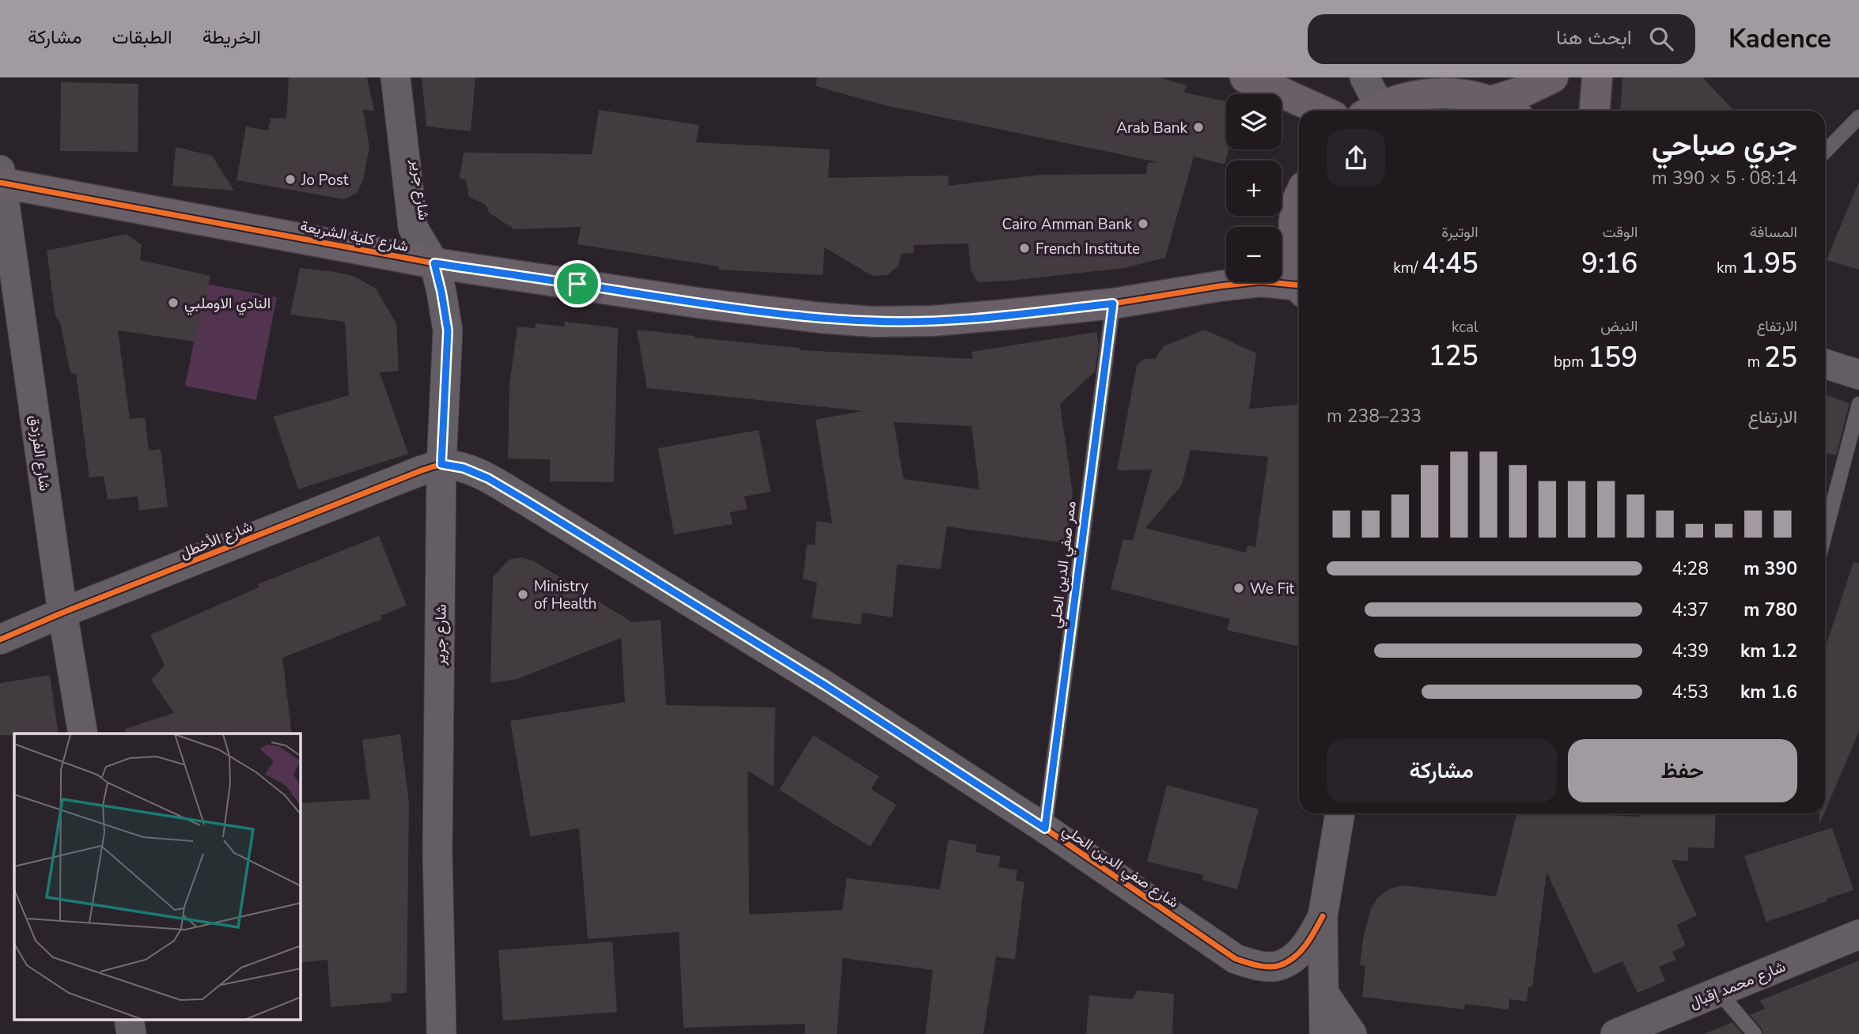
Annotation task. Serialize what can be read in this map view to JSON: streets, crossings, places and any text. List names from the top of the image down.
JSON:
{
  "streets": {
    "street": [
      "شارع جرير",
      "شارع كلية الشريعة",
      "شارع الفرزدق",
      "شارع الأخطل",
      "شارع صفي الدين الحلي",
      "شارع محمد إقبال"
    ],
    "lane": ["ممر صفي الدين الحلي"]
  },
  "crossings": [
    ["شارع جرير", "شارع كلية الشريعة"],
    ["شارع جرير", "شارع الأخطل"],
    ["شارع جرير", "شارع صفي الدين الحلي"],
    ["شارع كلية الشريعة", "شارع الفرزدق"],
    ["شارع كلية الشريعة", "ممر صفي الدين الحلي"],
    ["شارع الفرزدق", "شارع الأخطل"],
    ["شارع الأخطل", "شارع صفي الدين الحلي"],
    ["ممر صفي الدين الحلي", "شارع صفي الدين الحلي"]
  ],
  "places": [
    "Arab Bank",
    "Jo Post",
    "Cairo Amman Bank",
    "French Institute",
    "النادي الاوملبي",
    "We Fit",
    "Ministry of Health"
  ],
  "page": {
    "header": "Kadence",
    "search": "ابحث هنا",
    "nav": ["الخريطة", "الطبقات", "مشاركة"],
    "map_buttons": ["+", "−"],
    "heading": ["جري صباحي", "08:14 · 5 × 390 m"],
    "stats": [
      ["المسافة", "1.95 km"],
      ["الوقت", "9:16"],
      ["الوتيرة", "4:45 /km"],
      ["الارتفاع", "25 m"],
      ["النبض", "159 bpm"],
      ["kcal", "125"]
    ],
    "chart": ["الارتفاع", "233–238 m"],
    "list": [
      {
        "name": "390 m",
        "note": "4:28"
      },
      {
        "name": "780 m",
        "note": "4:37"
      },
      {
        "name": "1.2 km",
        "note": "4:39"
      },
      {
        "name": "1.6 km",
        "note": "4:53"
      }
    ],
    "buttons": ["حفظ", "مشاركة"]
  }
}
